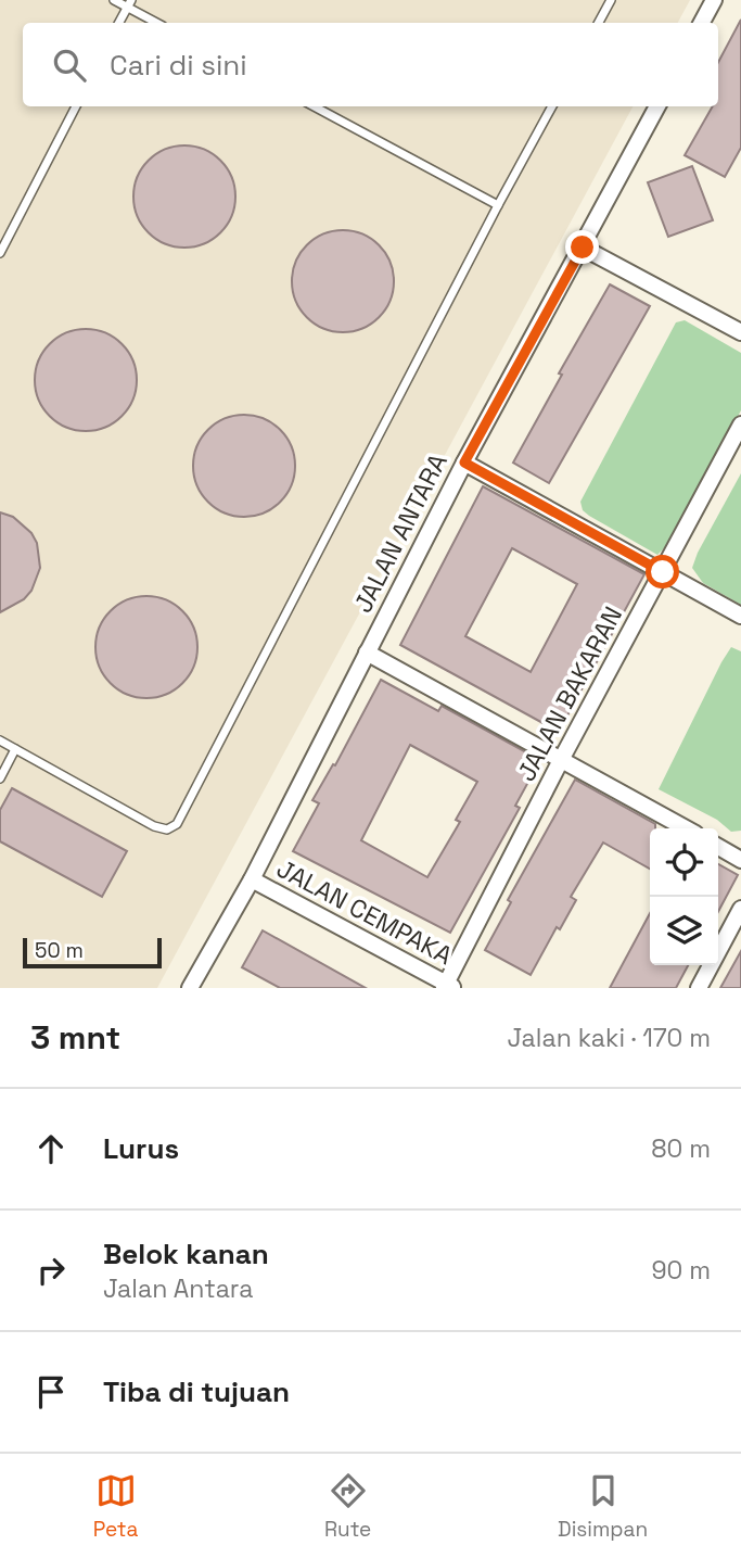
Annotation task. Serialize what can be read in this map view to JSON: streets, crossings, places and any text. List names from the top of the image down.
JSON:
{
  "streets": {
    "street": ["JALAN ANTARA", "JALAN BAKARAN", "JALAN CEMPAKA"]
  },
  "crossings": [
    ["JALAN ANTARA", "JALAN CEMPAKA"],
    ["JALAN BAKARAN", "JALAN CEMPAKA"]
  ],
  "scale_bar": "50 m",
  "page": {
    "search": "Cari di sini",
    "scale": "50 m",
    "heading": ["3 mnt", "Jalan kaki · 170 m"],
    "list": [
      ["Lurus", "80 m"],
      ["Belok kanan", "Jalan Antara", "90 m"],
      "Tiba di tujuan"
    ],
    "nav": ["Peta", "Rute", "Disimpan"]
  }
}
